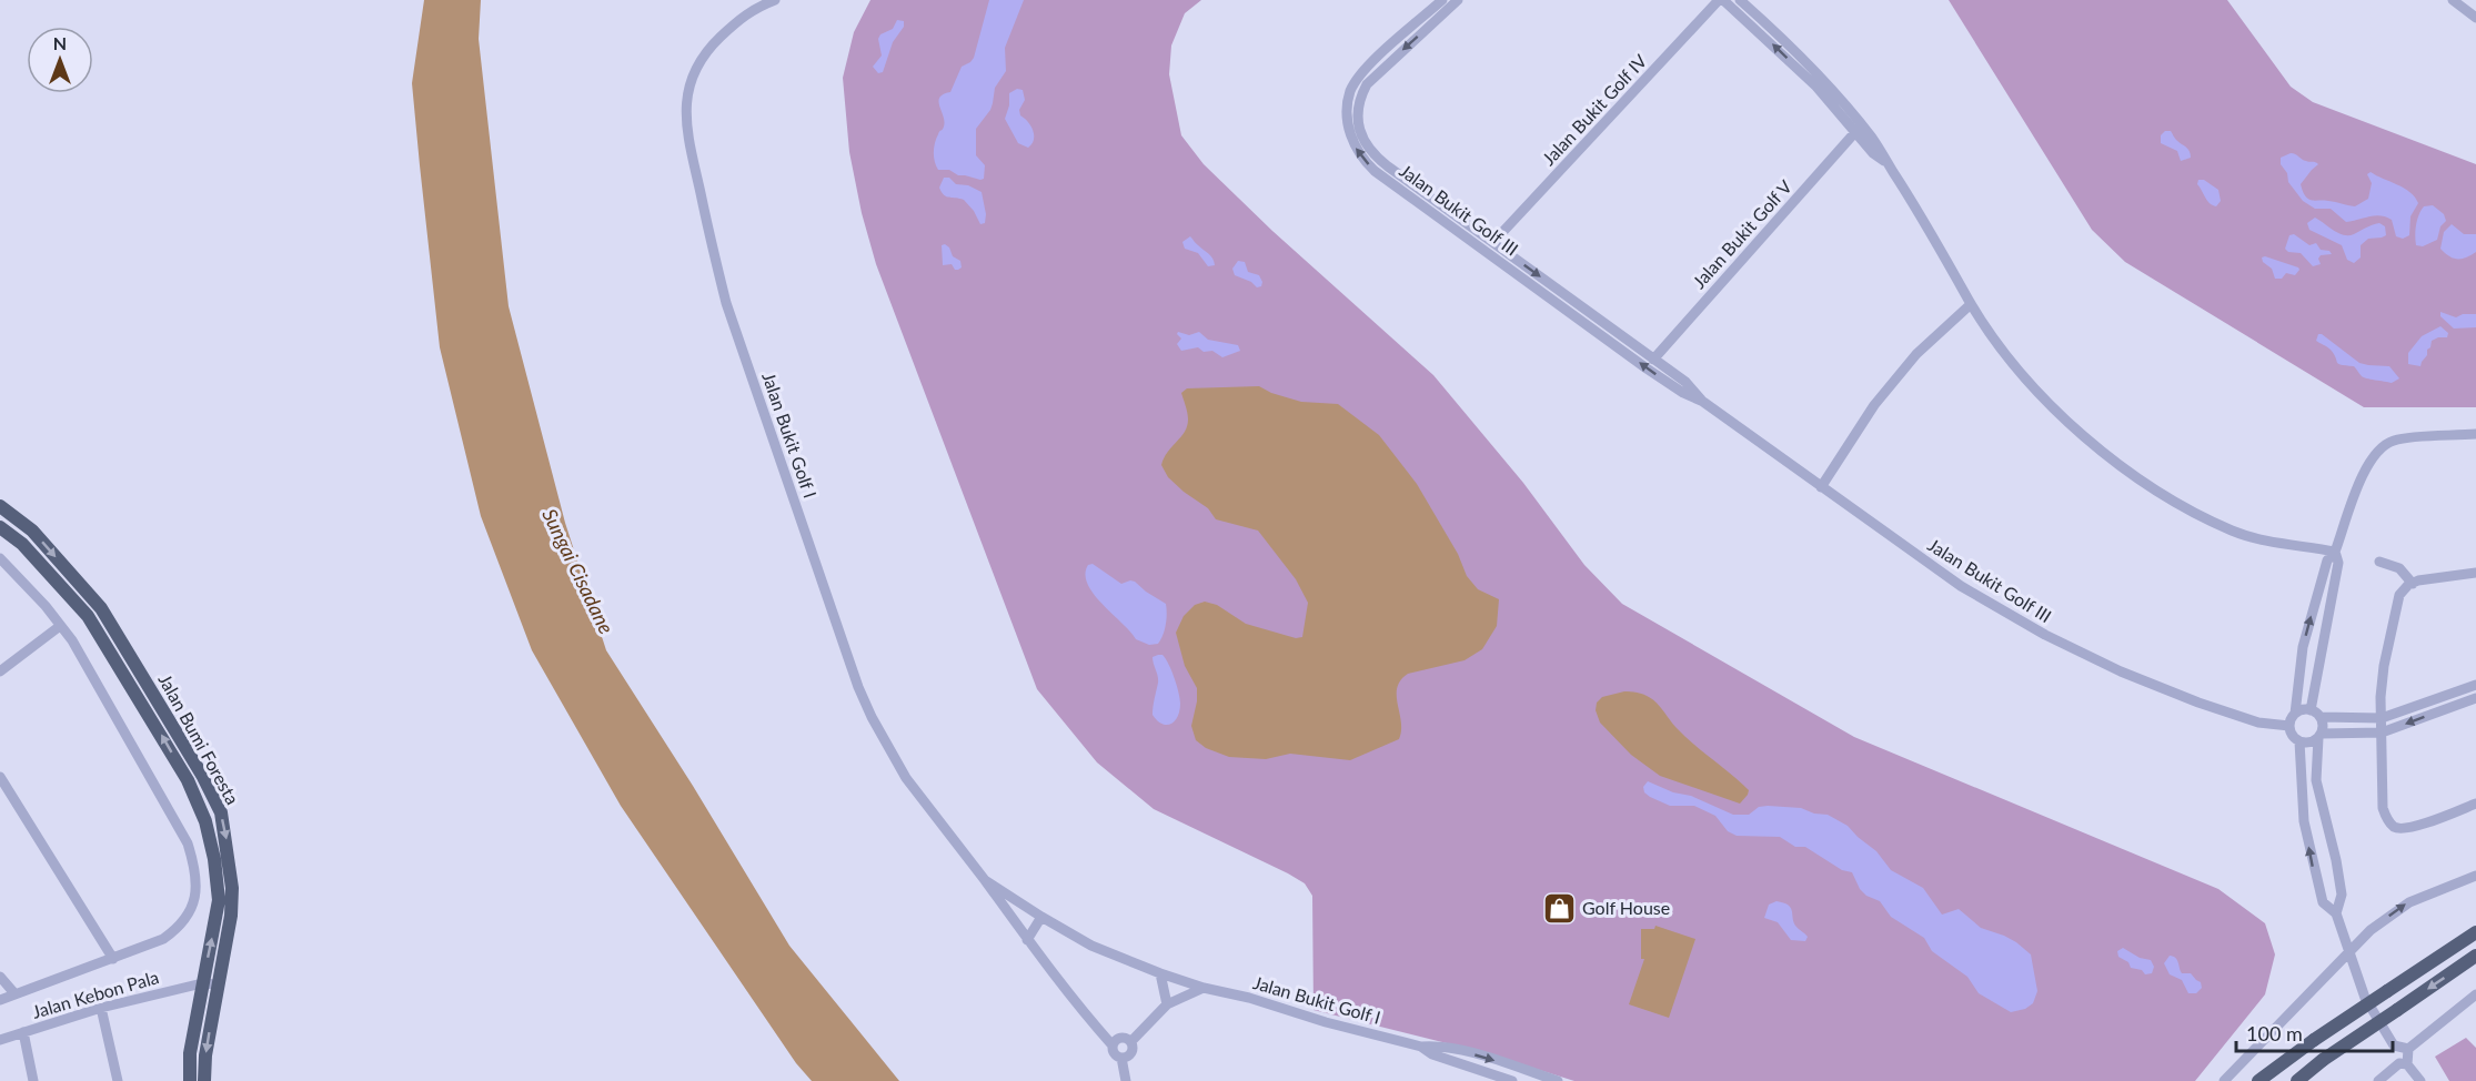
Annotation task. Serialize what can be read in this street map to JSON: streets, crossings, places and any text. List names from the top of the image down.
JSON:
{
  "streets": {
    "main road": ["Jalan Bumi Foresta"],
    "street": [
      "Jalan Bukit Golf IV",
      "Jalan Bukit Golf III",
      "Jalan Bukit Golf V",
      "Jalan Bukit Golf I",
      "Jalan Kebon Pala"
    ]
  },
  "crossings": [
    ["Jalan Bukit Golf IV", "Jalan Bukit Golf III"],
    ["Jalan Bukit Golf III", "Jalan Bukit Golf V"],
    ["Jalan Bumi Foresta", "Jalan Kebon Pala"]
  ],
  "water": ["Sungai Cisadane"],
  "places": {
    "shop": ["Golf House"]
  },
  "scale_bar": "100 m",
  "north": "top"
}
